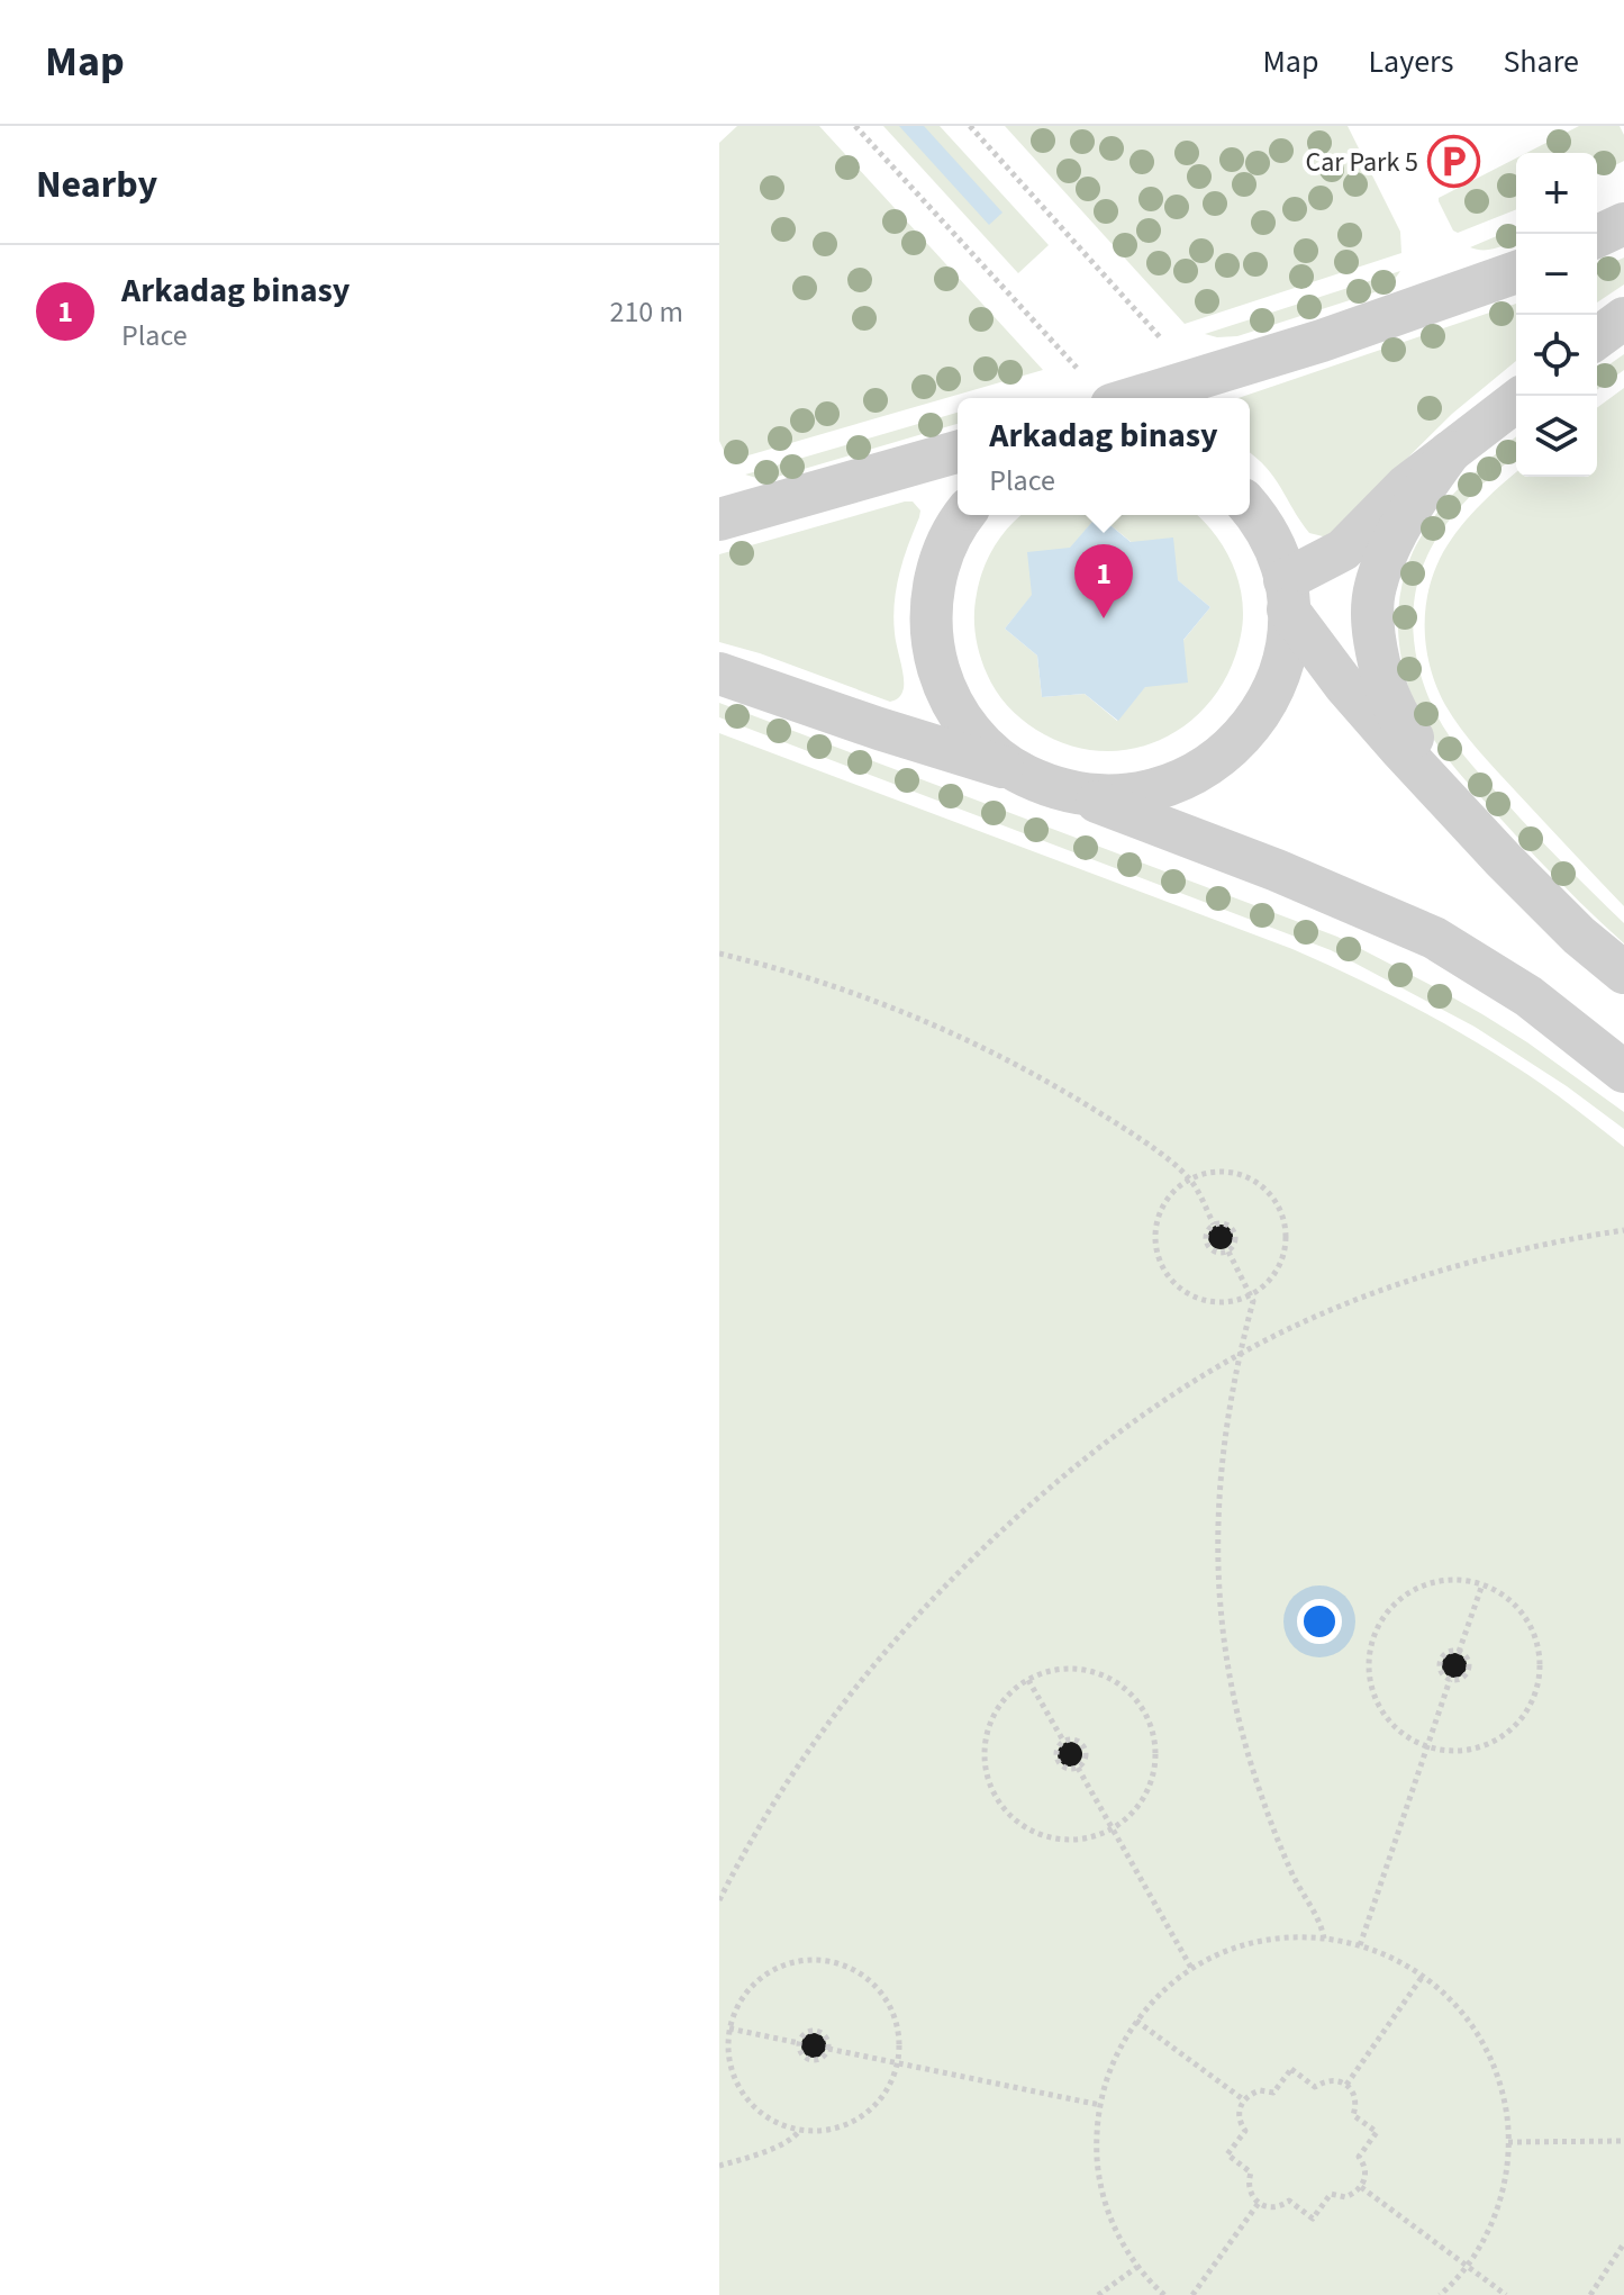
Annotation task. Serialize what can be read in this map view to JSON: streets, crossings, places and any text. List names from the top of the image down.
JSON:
{
  "places": {
    "parking": ["Car Park 5"]
  },
  "page": {
    "header": "Map",
    "nav": ["Map", "Layers", "Share"],
    "heading": "Nearby",
    "map_buttons": ["+", "−"],
    "list": [
      {
        "mark": "1",
        "name": "Arkadag binasy",
        "note": "Place",
        "value": "210 m"
      }
    ],
    "popup": ["Arkadag binasy", "Place"],
    "pins": "1"
  }
}
